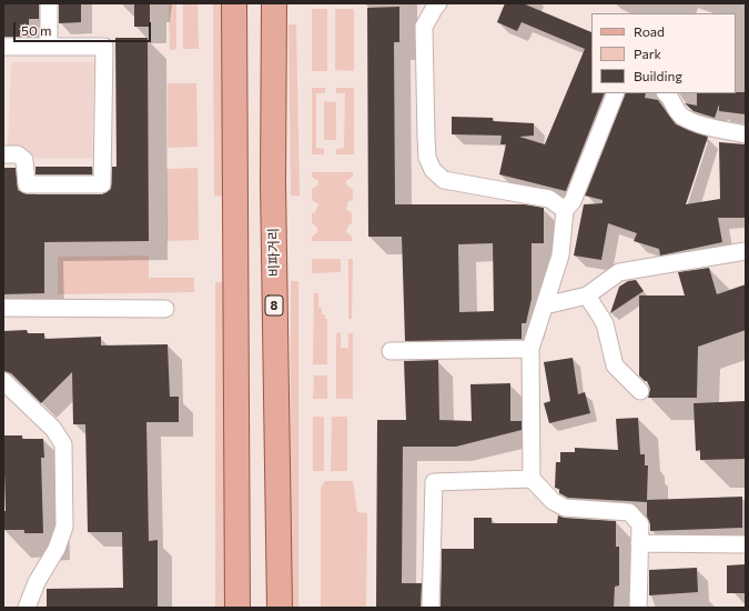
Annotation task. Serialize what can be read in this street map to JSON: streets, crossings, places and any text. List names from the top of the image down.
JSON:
{
  "streets": {
    "main road": ["비파거리", "8"]
  },
  "legend": ["Road", "Park", "Building"],
  "scale_bar": "50 m"
}
